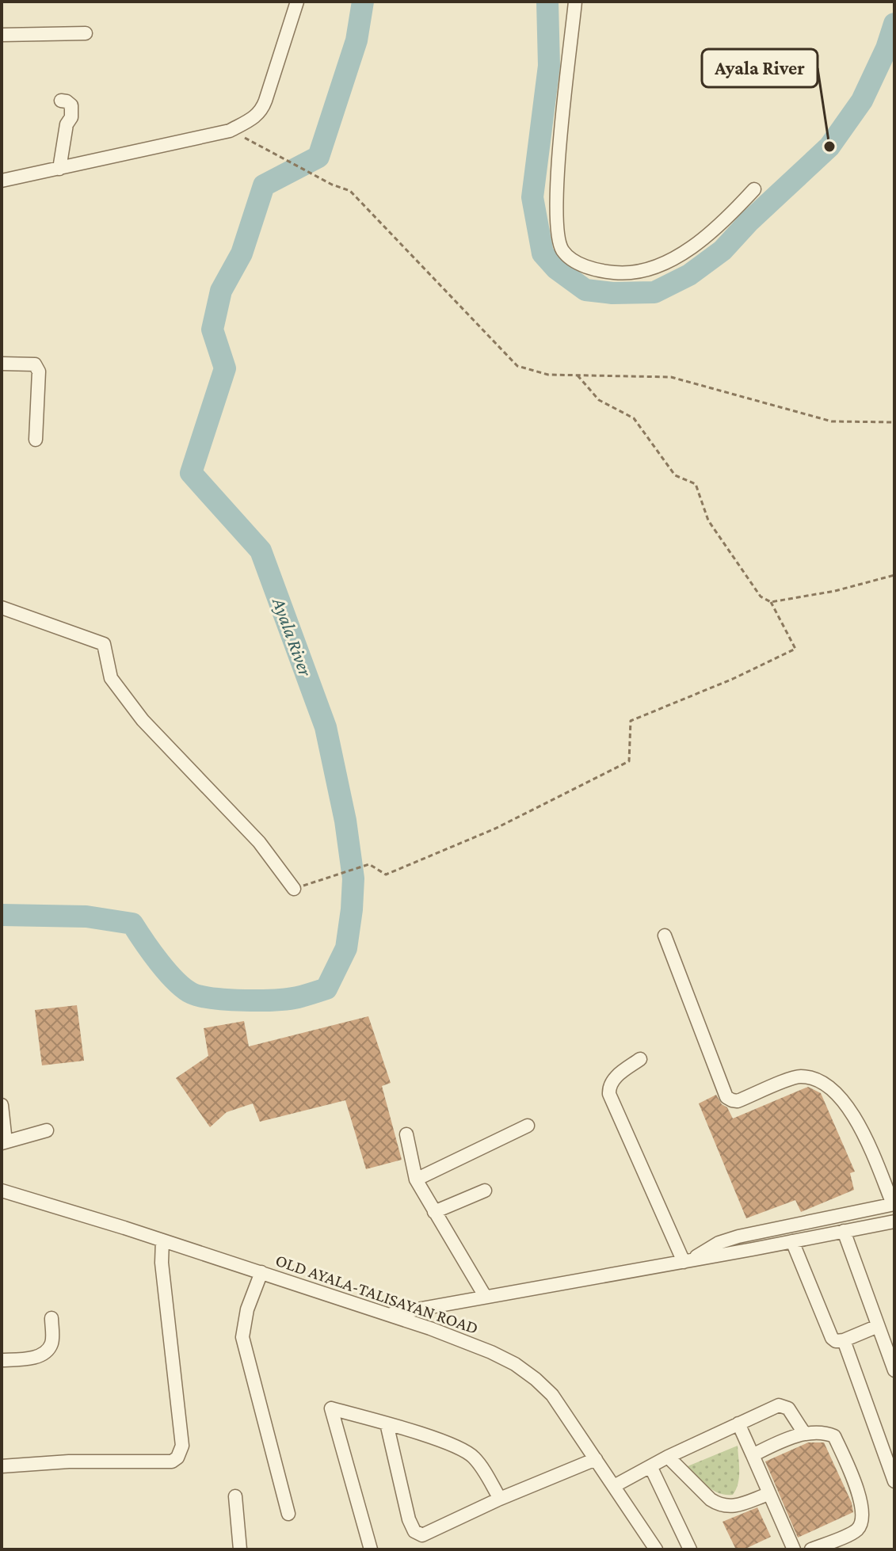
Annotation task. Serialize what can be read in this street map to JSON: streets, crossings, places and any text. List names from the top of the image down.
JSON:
{
  "streets": {
    "street": ["OLD AYALA-TALISAYAN ROAD"]
  },
  "water": ["Ayala River"],
  "places": ["Ayala River"]
}
